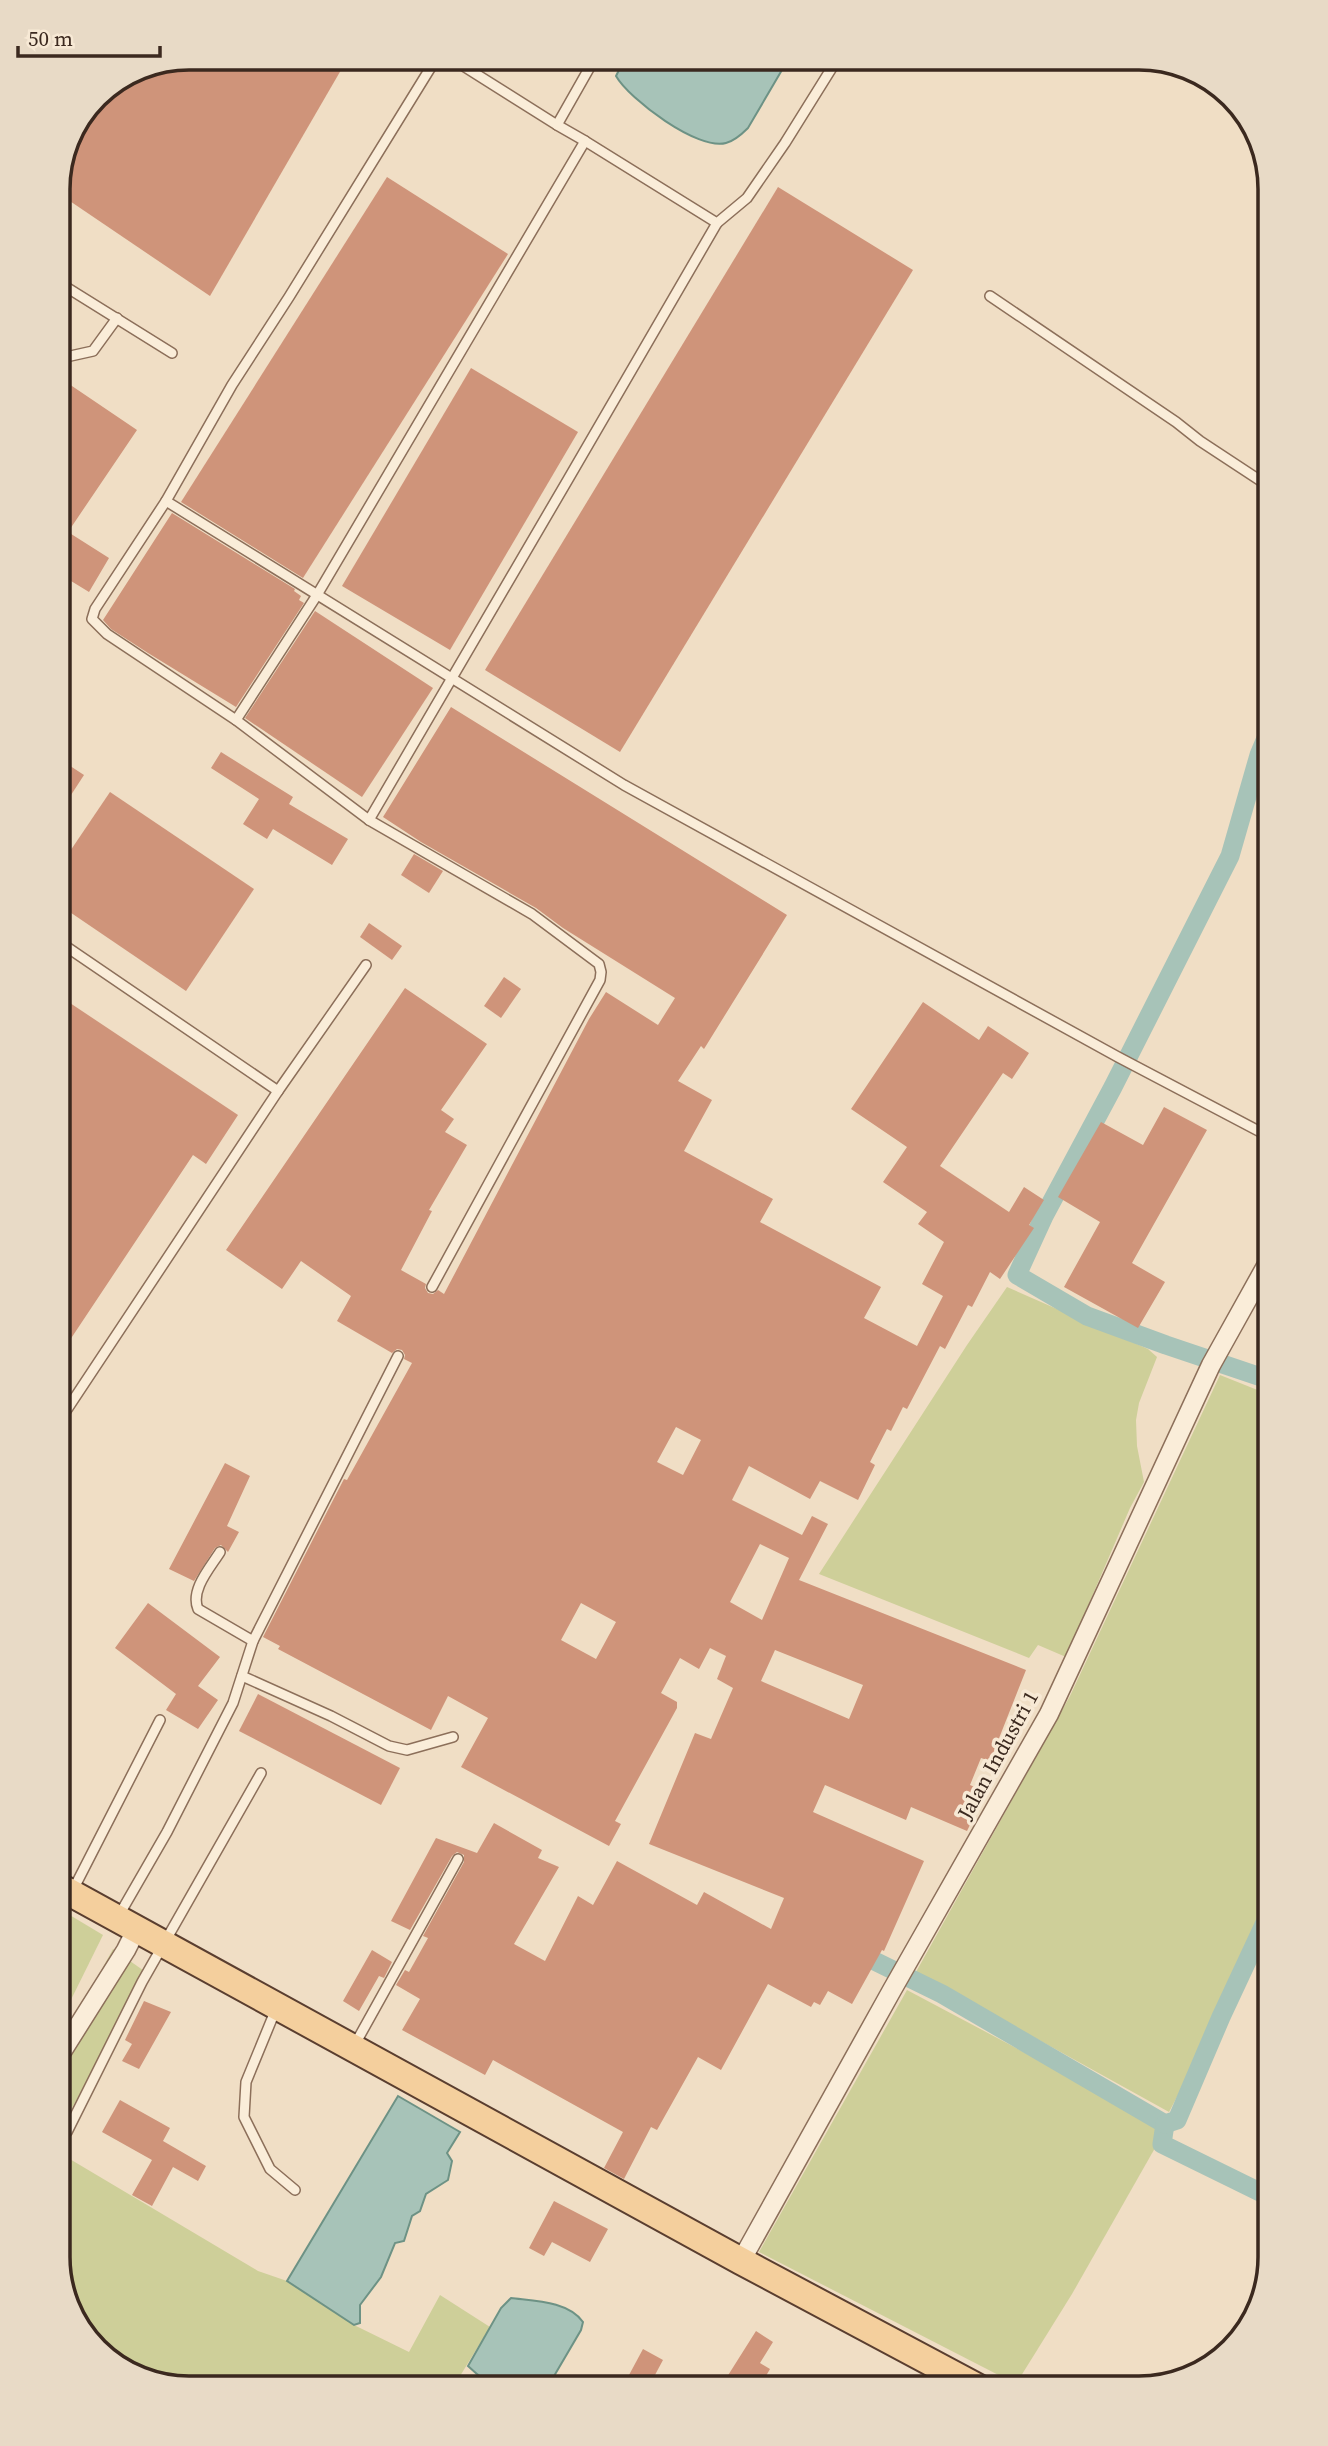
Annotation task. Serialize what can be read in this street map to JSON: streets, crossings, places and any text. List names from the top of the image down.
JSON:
{
  "streets": {
    "street": ["Jalan Industri 1"]
  },
  "scale_bar": "50 m"
}
